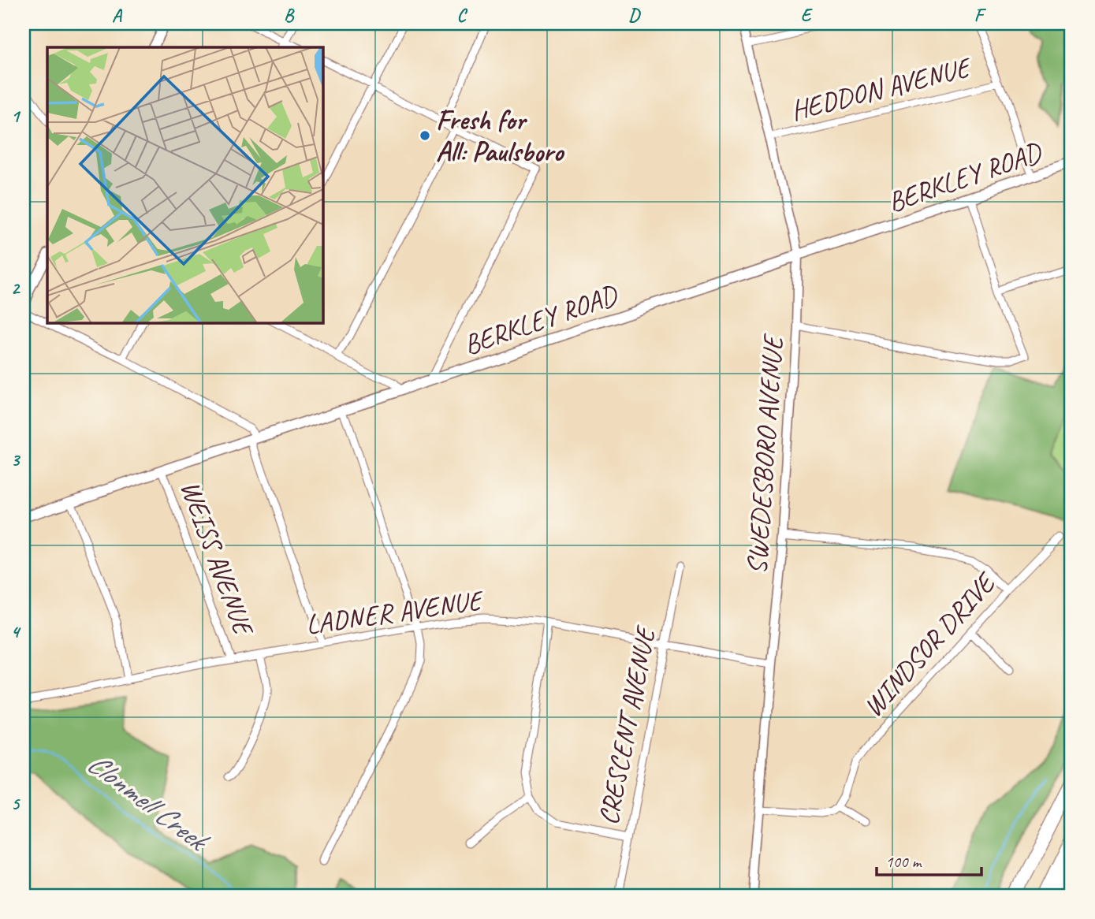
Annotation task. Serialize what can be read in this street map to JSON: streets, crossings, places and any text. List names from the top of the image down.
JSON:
{
  "streets": {
    "main road": ["BERKLEY ROAD"],
    "street": [
      "HEDDON AVENUE",
      "SWEDESBORO AVENUE",
      "WEISS AVENUE",
      "LADNER AVENUE",
      "WINDSOR DRIVE",
      "CRESCENT AVENUE"
    ]
  },
  "crossings": [
    ["HEDDON AVENUE", "SWEDESBORO AVENUE"],
    ["BERKLEY ROAD", "SWEDESBORO AVENUE"],
    ["BERKLEY ROAD", "WEISS AVENUE"],
    ["SWEDESBORO AVENUE", "LADNER AVENUE"],
    ["WEISS AVENUE", "LADNER AVENUE"],
    ["LADNER AVENUE", "CRESCENT AVENUE"]
  ],
  "water": ["Clonmell Creek"],
  "places": ["Fresh for All: Paulsboro"],
  "scale_bar": "100 m",
  "grid": {
    "columns": [
      "A",
      "B",
      "C",
      "D",
      "E",
      "F"
    ],
    "rows": [
      "1",
      "2",
      "3",
      "4",
      "5"
    ]
  }
}
